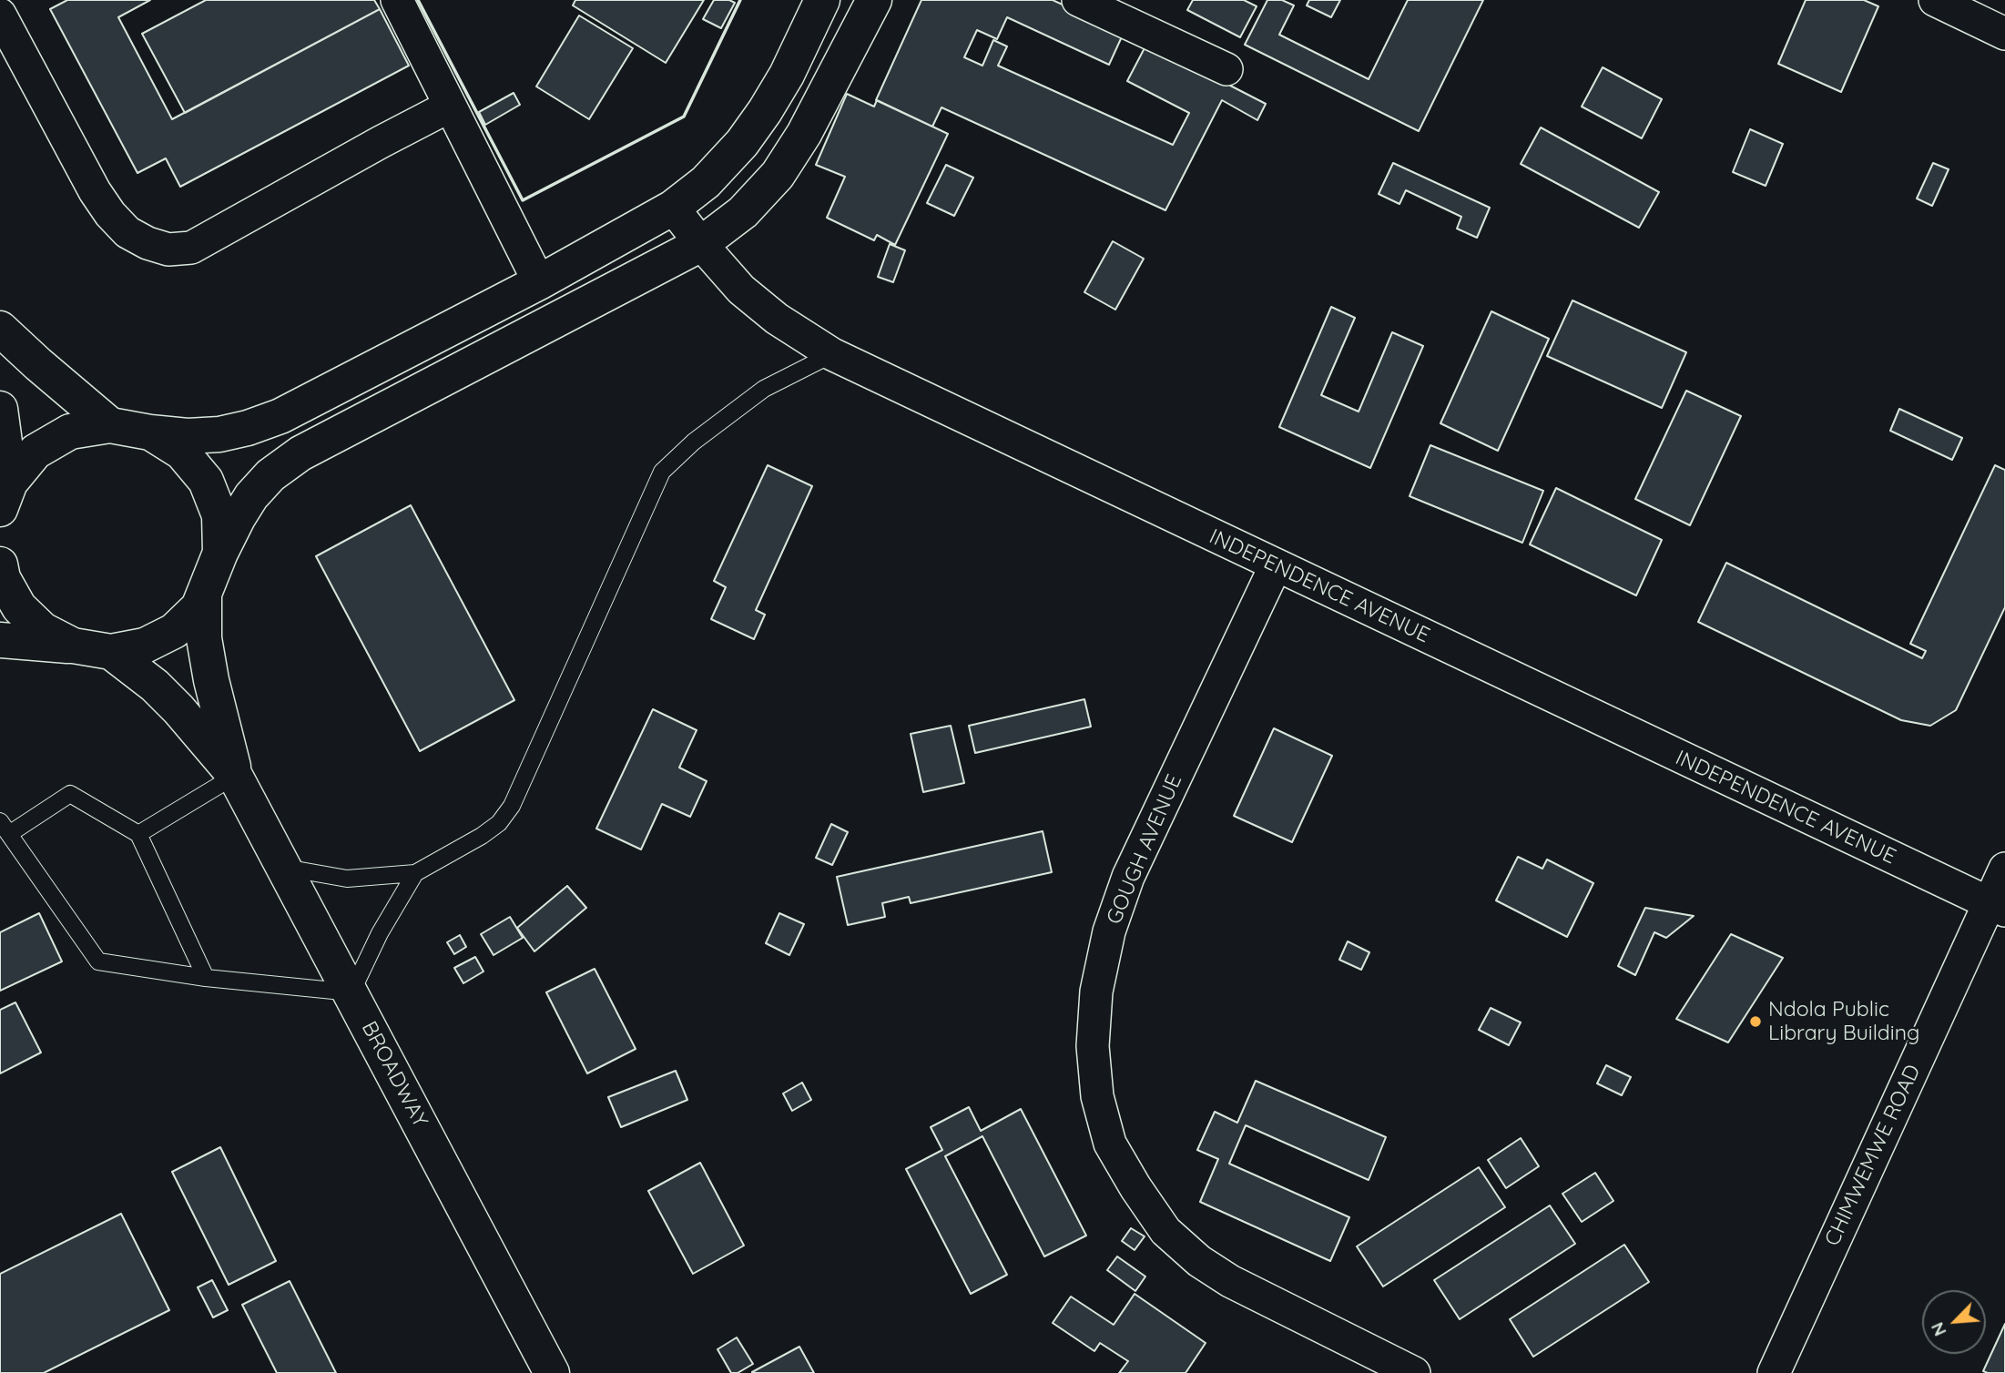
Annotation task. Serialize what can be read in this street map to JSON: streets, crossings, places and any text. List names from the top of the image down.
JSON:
{
  "streets": {
    "main road": ["BROADWAY"],
    "street": ["INDEPENDENCE AVENUE", "GOUGH AVENUE", "CHIMWEMWE ROAD"]
  },
  "crossings": [
    ["INDEPENDENCE AVENUE", "GOUGH AVENUE"],
    ["INDEPENDENCE AVENUE", "CHIMWEMWE ROAD"]
  ],
  "places": ["Ndola Public Library Building"],
  "north": "bottom left"
}
